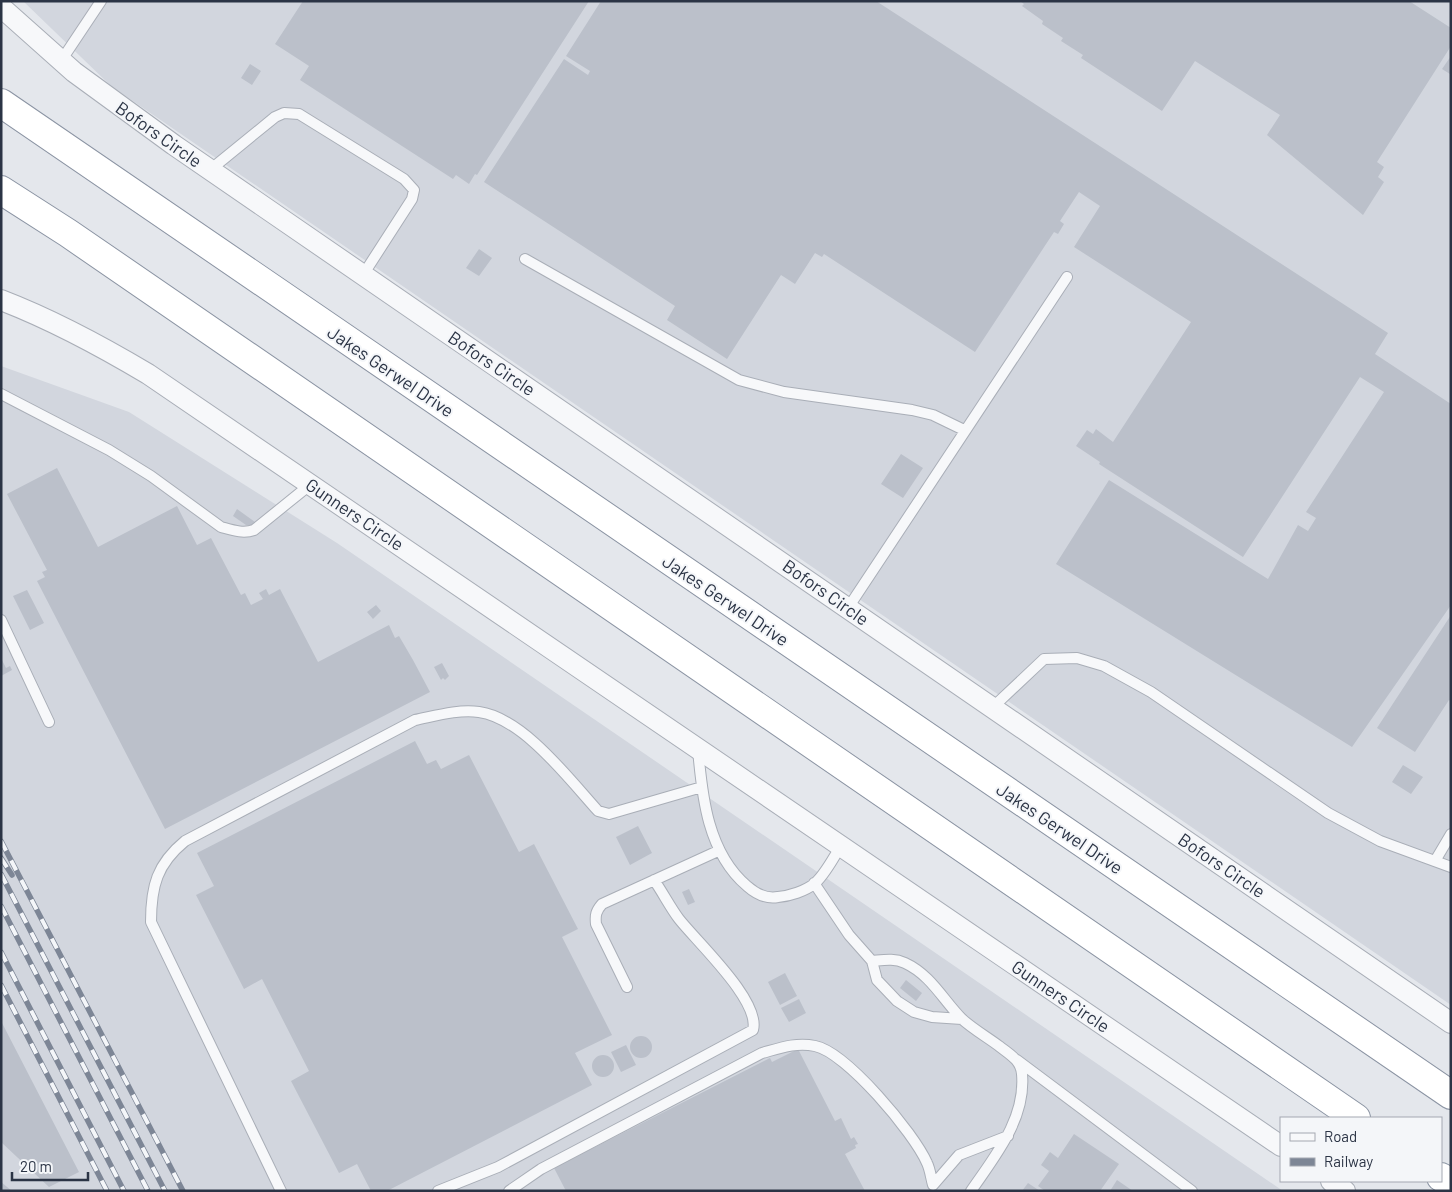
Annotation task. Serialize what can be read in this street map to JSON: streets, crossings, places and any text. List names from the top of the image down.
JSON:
{
  "streets": {
    "highway": ["Jakes Gerwel Drive"],
    "street": ["Bofors Circle", "Gunners Circle"]
  },
  "legend": ["Road", "Railway"],
  "scale_bar": "20 m"
}
